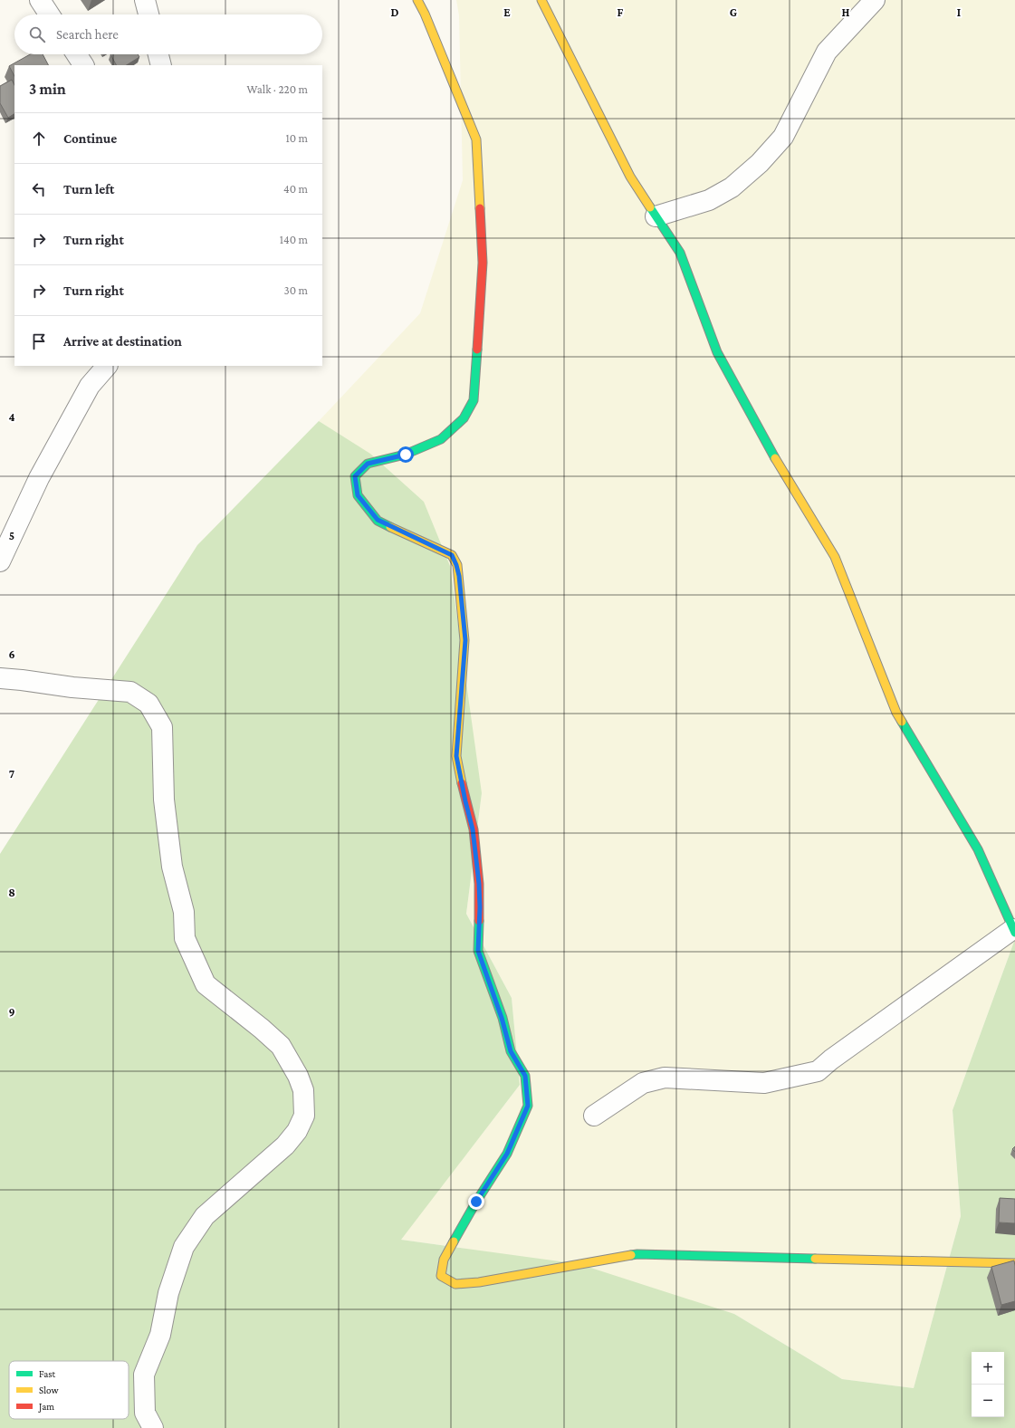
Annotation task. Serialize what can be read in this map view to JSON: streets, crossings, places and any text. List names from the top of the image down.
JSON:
{
  "legend": ["Fast", "Slow", "Jam"],
  "page": {
    "search": "Search here",
    "heading": ["3 min", "Walk · 220 m"],
    "list": [
      ["Continue", "10 m"],
      ["Turn left", "40 m"],
      ["Turn right", "140 m"],
      ["Turn right", "30 m"],
      "Arrive at destination"
    ],
    "map_buttons": ["+", "−"]
  },
  "grid": {
    "columns": [
      "D",
      "E",
      "F",
      "G",
      "H",
      "I"
    ],
    "rows": [
      "4",
      "5",
      "6",
      "7",
      "8",
      "9"
    ]
  }
}
